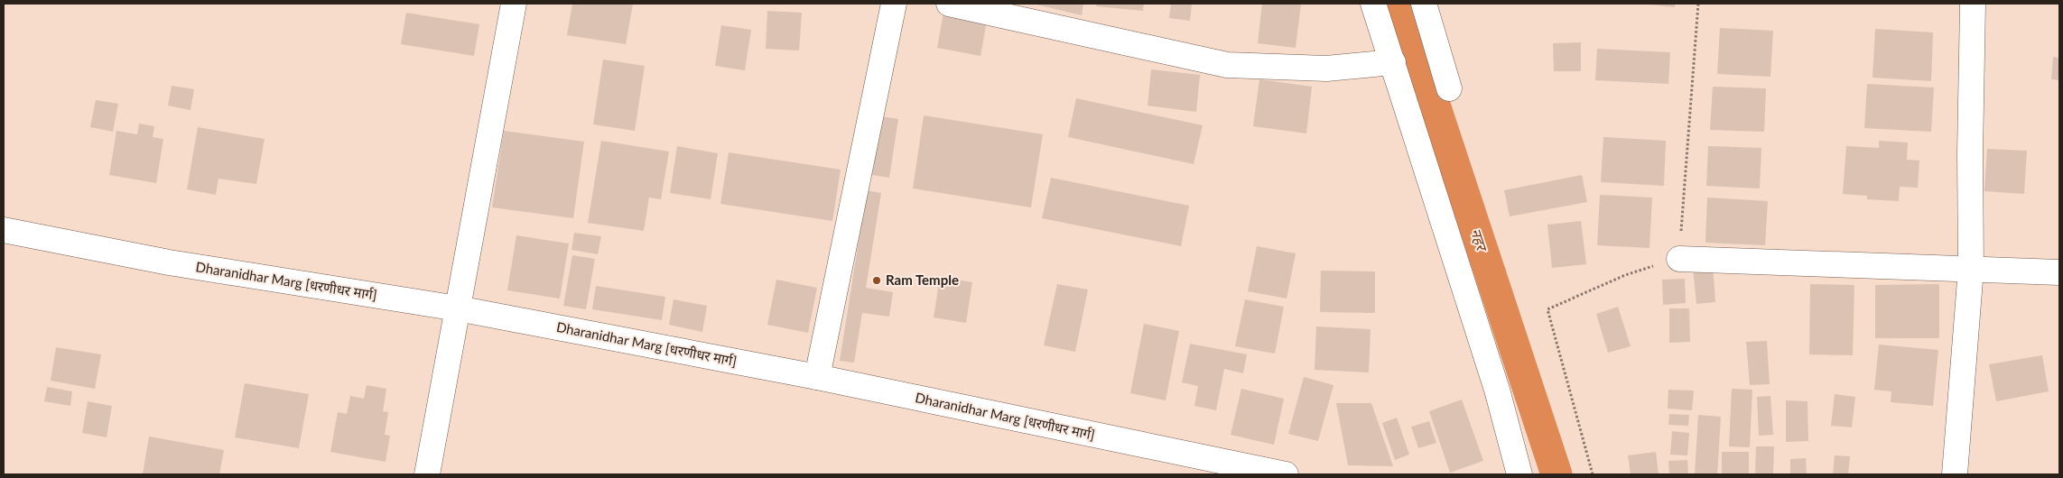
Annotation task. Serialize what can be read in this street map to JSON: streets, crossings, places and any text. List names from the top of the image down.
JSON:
{
  "streets": {
    "street": ["Dharanidhar Marg [धरणीधर मार्ग]"]
  },
  "water": ["नहर"],
  "places": ["Ram Temple"]
}
